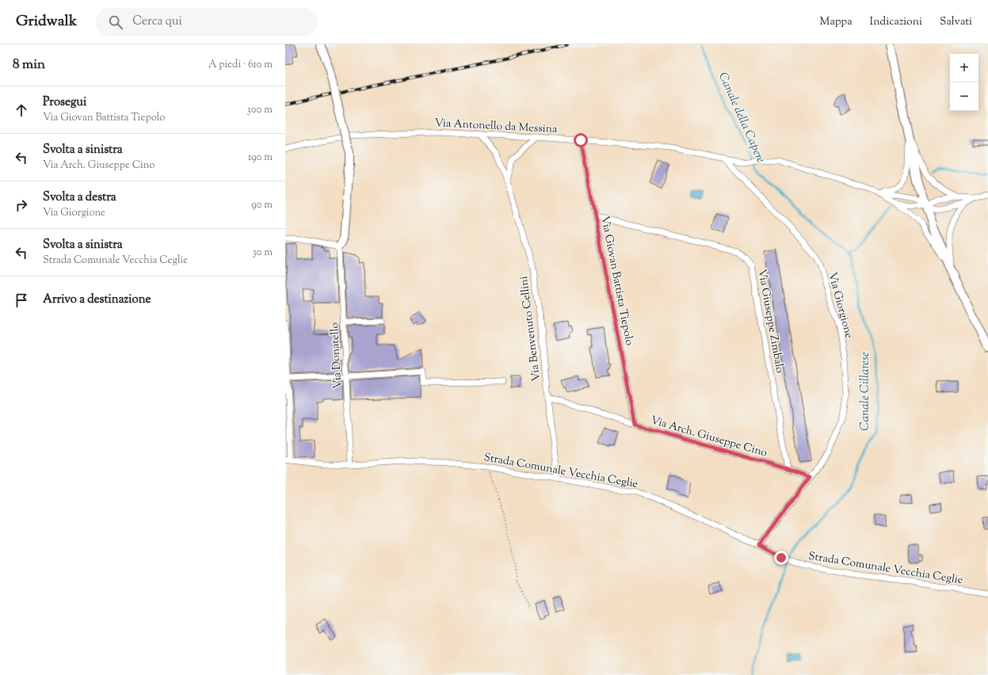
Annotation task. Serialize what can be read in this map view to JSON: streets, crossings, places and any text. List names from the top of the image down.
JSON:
{
  "streets": {
    "street": [
      "Via Antonello da Messina",
      "Via Giovan Battista Tiepolo",
      "Via Giorgione",
      "Via Giuseppe Zimbalo",
      "Via Benvenuto Cellini",
      "Via Donatello",
      "Via Arch. Giuseppe Cino",
      "Strada Comunale Vecchia Ceglie"
    ]
  },
  "crossings": [
    ["Via Antonello da Messina", "Via Giovan Battista Tiepolo"],
    ["Via Antonello da Messina", "Via Giorgione"],
    ["Via Antonello da Messina", "Via Benvenuto Cellini"],
    ["Via Giovan Battista Tiepolo", "Via Giuseppe Zimbalo"],
    ["Via Giovan Battista Tiepolo", "Via Arch. Giuseppe Cino"],
    ["Via Giorgione", "Via Arch. Giuseppe Cino"],
    ["Via Giorgione", "Strada Comunale Vecchia Ceglie"],
    ["Via Giuseppe Zimbalo", "Via Arch. Giuseppe Cino"],
    ["Via Benvenuto Cellini", "Via Arch. Giuseppe Cino"],
    ["Via Benvenuto Cellini", "Strada Comunale Vecchia Ceglie"],
    ["Via Donatello", "Strada Comunale Vecchia Ceglie"]
  ],
  "water": ["Canale della Capere", "Canale Cillarese"],
  "page": {
    "header": "Gridwalk",
    "search": "Cerca qui",
    "nav": ["Mappa", "Indicazioni", "Salvati"],
    "heading": ["8 min", "A piedi · 610 m"],
    "map_buttons": ["+", "−"],
    "list": [
      ["Prosegui", "Via Giovan Battista Tiepolo", "300 m"],
      ["Svolta a sinistra", "Via Arch. Giuseppe Cino", "190 m"],
      ["Svolta a destra", "Via Giorgione", "90 m"],
      ["Svolta a sinistra", "Strada Comunale Vecchia Ceglie", "30 m"],
      "Arrivo a destinazione"
    ]
  }
}
